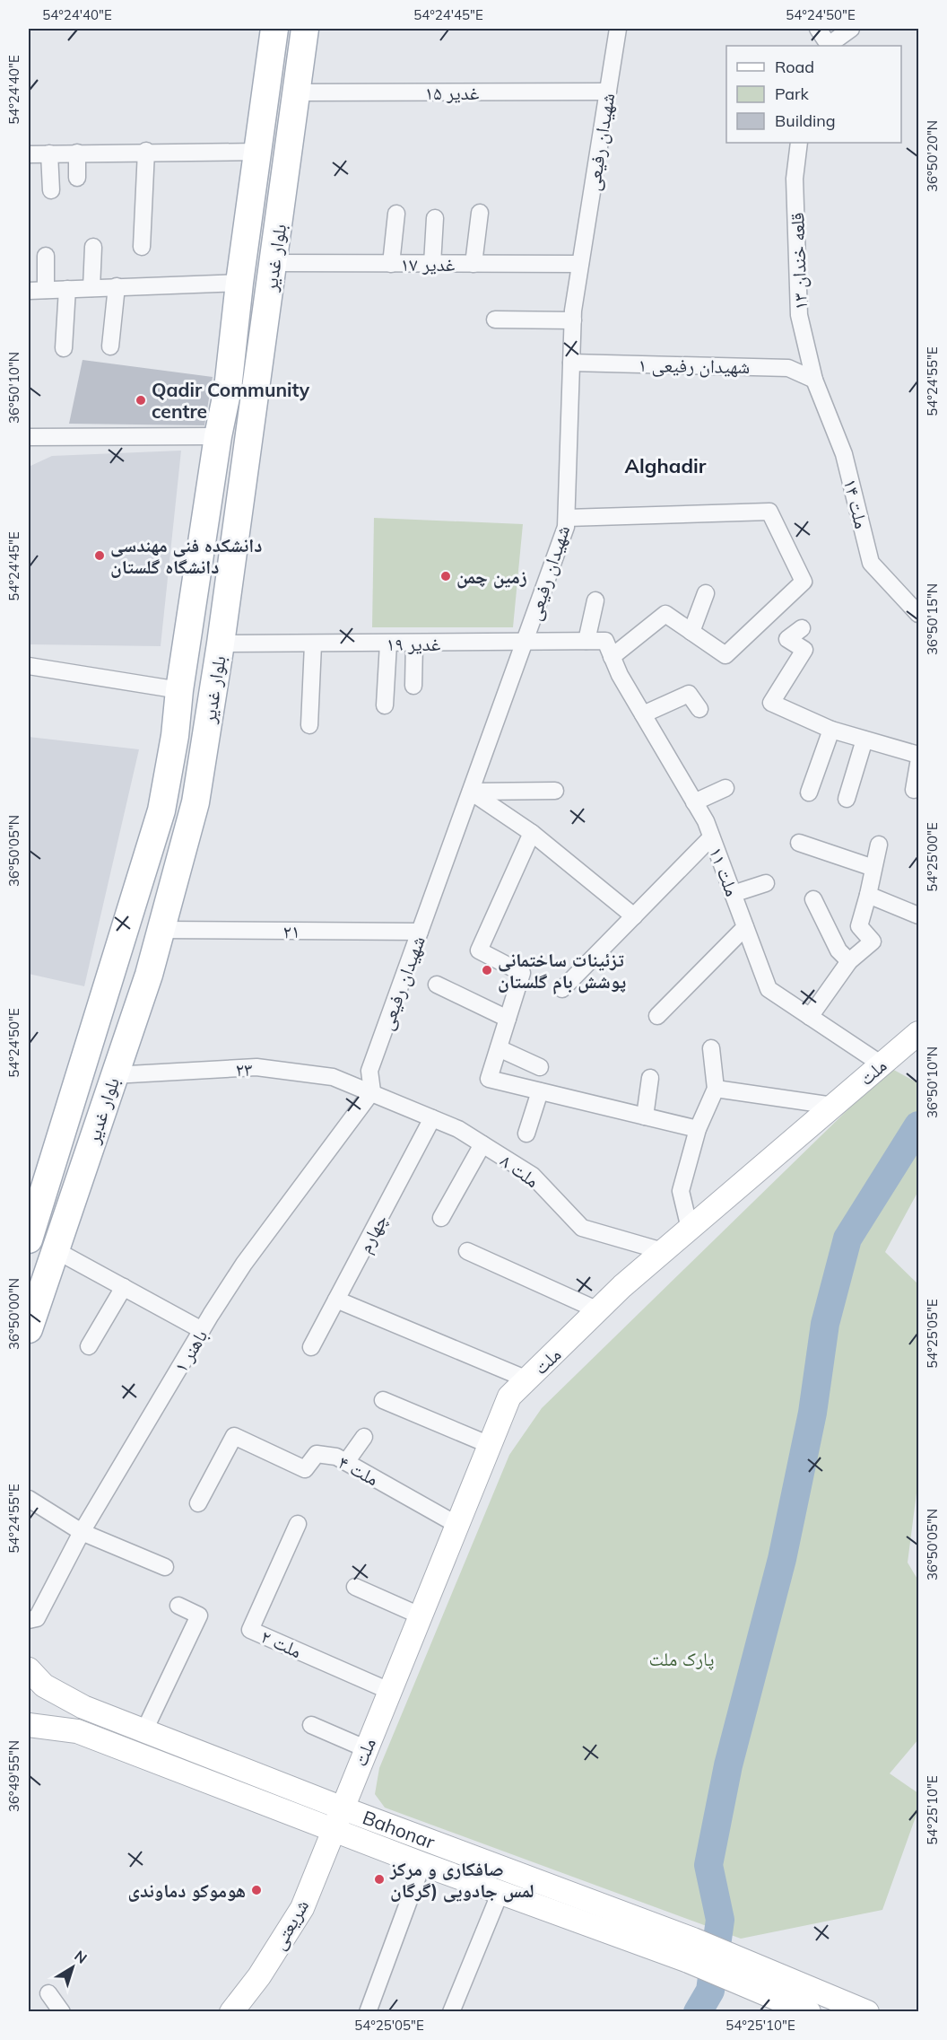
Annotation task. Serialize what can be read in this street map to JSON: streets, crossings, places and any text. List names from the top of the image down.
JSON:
{
  "streets": {
    "main road": [
      "بلوار غدیر",
      "ملت",
      "Bahonar",
      "شریعتی"
    ],
    "street": [
      "۱۵ غدیر",
      "شهیدان رفیعی",
      "۱۳ قلعه خندان",
      "۱۷ غدیر",
      "۱ شهیدان رفیعی",
      "۱۴ ملت",
      "۱۹ غدیر",
      "۱۱ ملت",
      "۲۱",
      "۲۳",
      "۸ ملت",
      "چهارم",
      "باهنر ۱",
      "۴ ملت",
      "۲ ملت"
    ]
  },
  "crossings": [
    ["۱۵ غدیر", "شهیدان رفیعی"],
    ["۱۵ غدیر", "بلوار غدیر"],
    ["شهیدان رفیعی", "۱۷ غدیر"],
    ["شهیدان رفیعی", "۱ شهیدان رفیعی"],
    ["شهیدان رفیعی", "۱۹ غدیر"],
    ["شهیدان رفیعی", "۲۱"],
    ["شهیدان رفیعی", "۲۳"],
    ["شهیدان رفیعی", "۸ ملت"],
    ["شهیدان رفیعی", "باهنر ۱"],
    ["بلوار غدیر", "۱۷ غدیر"],
    ["بلوار غدیر", "۱۹ غدیر"],
    ["بلوار غدیر", "۲۱"],
    ["بلوار غدیر", "۲۳"],
    ["۱۳ قلعه خندان", "۱ شهیدان رفیعی"],
    ["۱۳ قلعه خندان", "۱۴ ملت"],
    ["۱ شهیدان رفیعی", "۱۴ ملت"],
    ["۱۹ غدیر", "۱۱ ملت"],
    ["۱۱ ملت", "ملت"],
    ["۲۳", "۸ ملت"],
    ["۲۳", "باهنر ۱"],
    ["ملت", "۸ ملت"],
    ["ملت", "۴ ملت"],
    ["ملت", "۲ ملت"],
    ["ملت", "Bahonar"],
    ["ملت", "شریعتی"],
    ["۸ ملت", "چهارم"],
    ["۸ ملت", "باهنر ۱"],
    ["Bahonar", "شریعتی"]
  ],
  "districts": ["Alghadir"],
  "parks": ["پارک ملت"],
  "places": [
    "Qadir Community centre",
    "دانشکده فنی مهندسی دانشگاه گلستان",
    "زمین چمن",
    "تزئینات ساختمانی پوشش بام گلستان",
    "صافکاری و مرکز لمس جادویی (گرگان",
    "هوموکو دماوندی"
  ],
  "legend": ["Road", "Park", "Building"],
  "north": "top right",
  "coordinates": [
    "54°24'40\"E",
    "54°24'45\"E",
    "54°24'50\"E",
    "36°50'20\"N",
    "54°24'55\"E",
    "36°50'10\"N",
    "36°50'15\"N",
    "36°50'05\"N",
    "54°25'00\"E",
    "36°50'00\"N",
    "54°25'05\"E",
    "36°49'55\"N",
    "54°25'10\"E"
  ]
}
